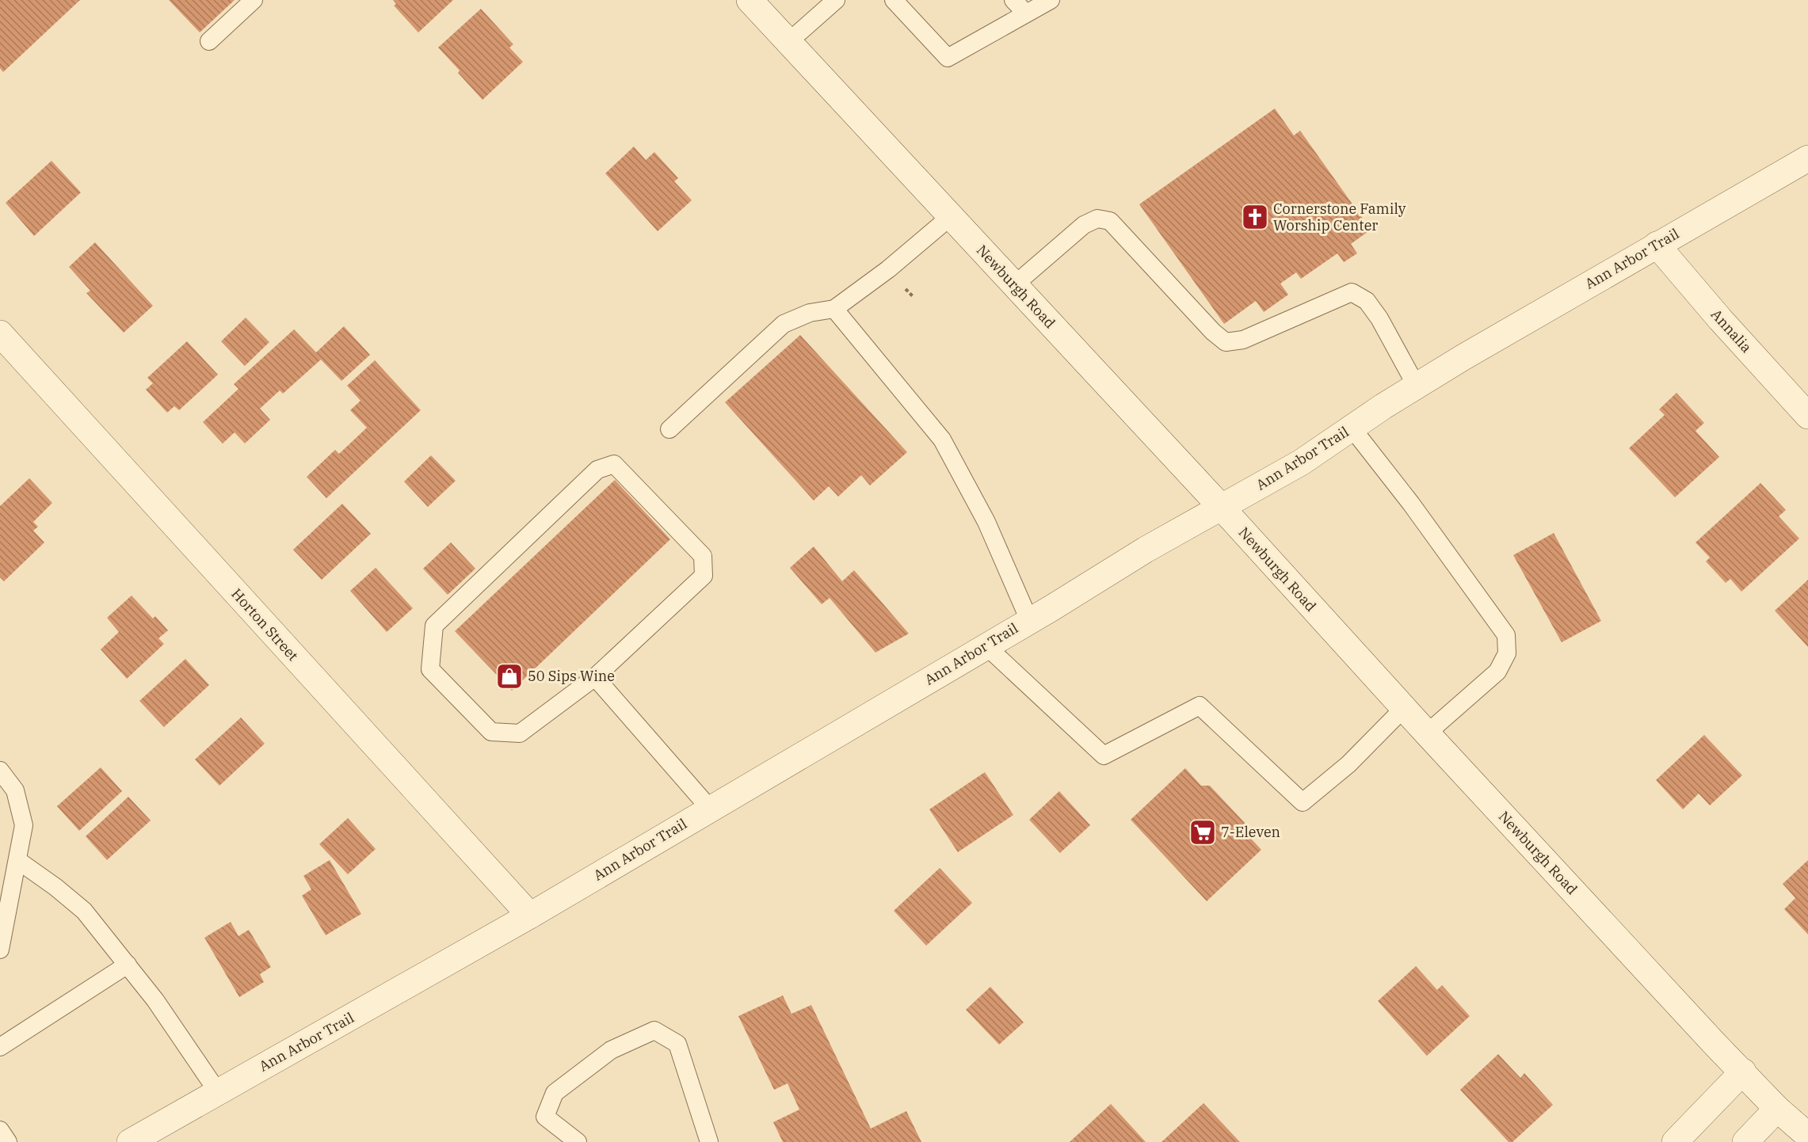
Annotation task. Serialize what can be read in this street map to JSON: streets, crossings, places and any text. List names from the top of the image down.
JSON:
{
  "streets": {
    "street": [
      "Ann Arbor Trail",
      "Newburgh Road",
      "Annalia",
      "Horton Street"
    ]
  },
  "crossings": [
    ["Ann Arbor Trail", "Newburgh Road"],
    ["Ann Arbor Trail", "Annalia"],
    ["Ann Arbor Trail", "Horton Street"]
  ],
  "places": {
    "church": ["Cornerstone Family Worship Center"],
    "shop": ["50 Sips Wine"],
    "supermarket": ["7-Eleven"]
  }
}
